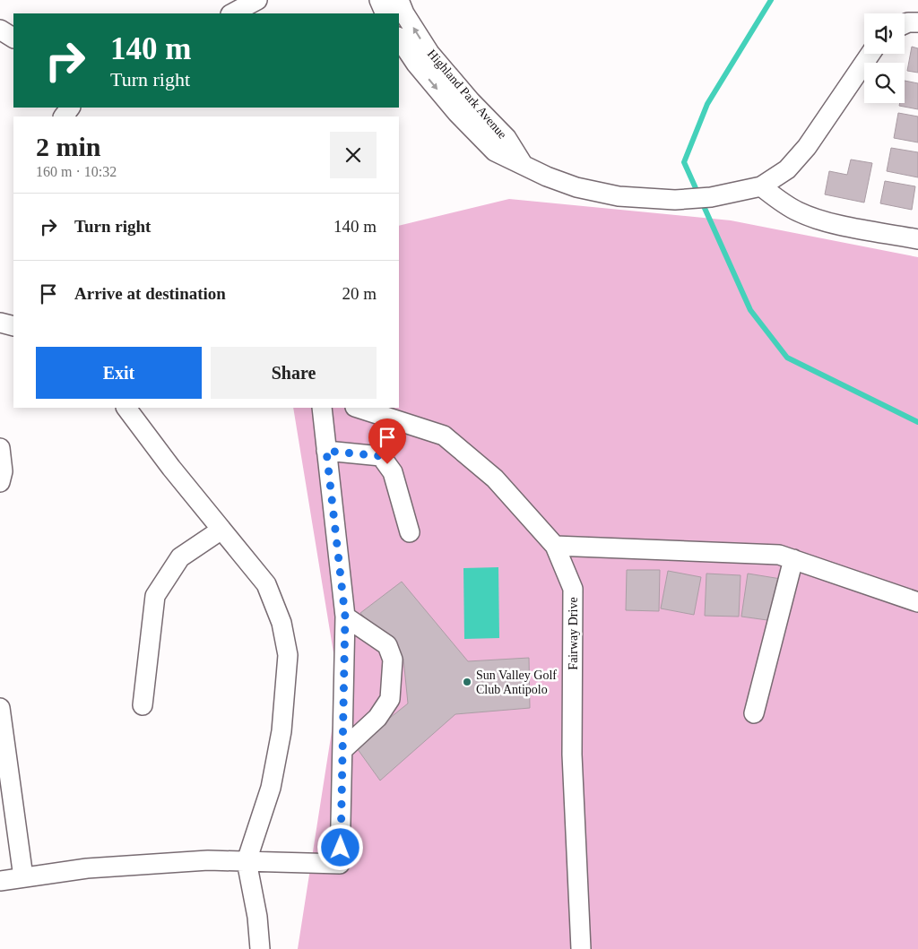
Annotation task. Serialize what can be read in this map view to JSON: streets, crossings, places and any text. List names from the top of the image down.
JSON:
{
  "streets": {
    "street": ["Highland Park Avenue", "Fairway Drive"]
  },
  "places": ["Sun Valley Golf Club Antipolo"],
  "page": {
    "turn": ["140 m", "Turn right"],
    "heading": ["2 min", "160 m · 10:32"],
    "list": [
      {
        "name": "Turn right",
        "value": "140 m"
      },
      {
        "name": "Arrive at destination",
        "value": "20 m"
      }
    ],
    "buttons": ["Exit", "Share"]
  }
}
